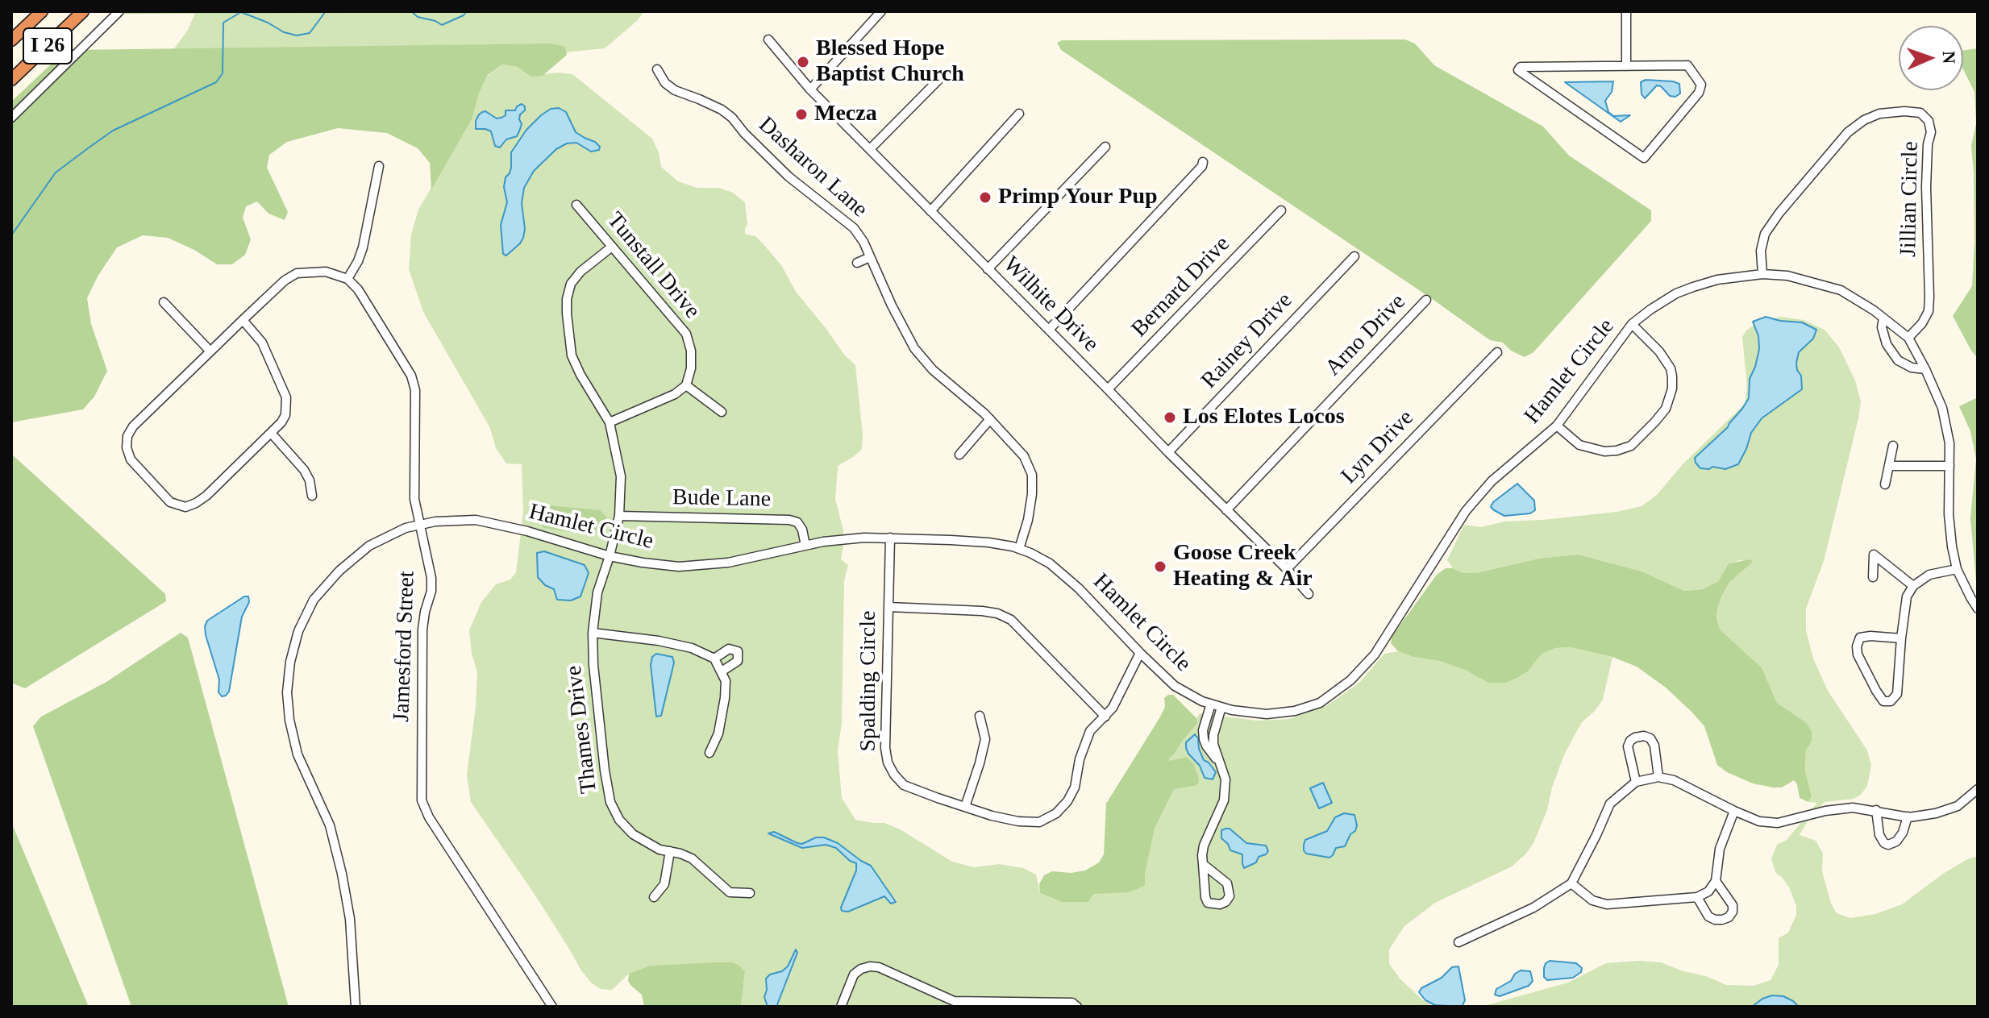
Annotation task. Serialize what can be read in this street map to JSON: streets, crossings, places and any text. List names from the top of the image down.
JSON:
{
  "streets": {
    "highway": ["I 26"],
    "street": [
      "Dasharon Lane",
      "Jillian Circle",
      "Tunstall Drive",
      "Bernard Drive",
      "Wilhite Drive",
      "Arno Drive",
      "Rainey Drive",
      "Hamlet Circle",
      "Lyn Drive",
      "Bude Lane",
      "Jamesford Street",
      "Spalding Circle",
      "Thames Drive"
    ]
  },
  "crossings": [
    ["Dasharon Lane", "Hamlet Circle"],
    ["Jillian Circle", "Hamlet Circle"],
    ["Tunstall Drive", "Thames Drive"],
    ["Bernard Drive", "Wilhite Drive"],
    ["Wilhite Drive", "Arno Drive"],
    ["Wilhite Drive", "Rainey Drive"],
    ["Wilhite Drive", "Lyn Drive"],
    ["Hamlet Circle", "Bude Lane"],
    ["Hamlet Circle", "Jamesford Street"],
    ["Hamlet Circle", "Spalding Circle"],
    ["Hamlet Circle", "Thames Drive"],
    ["Bude Lane", "Thames Drive"]
  ],
  "places": [
    "Blessed Hope Baptist Church",
    "Mecza",
    "Primp Your Pup",
    "Los Elotes Locos",
    "Goose Creek Heating & Air"
  ],
  "north": "right"
}
